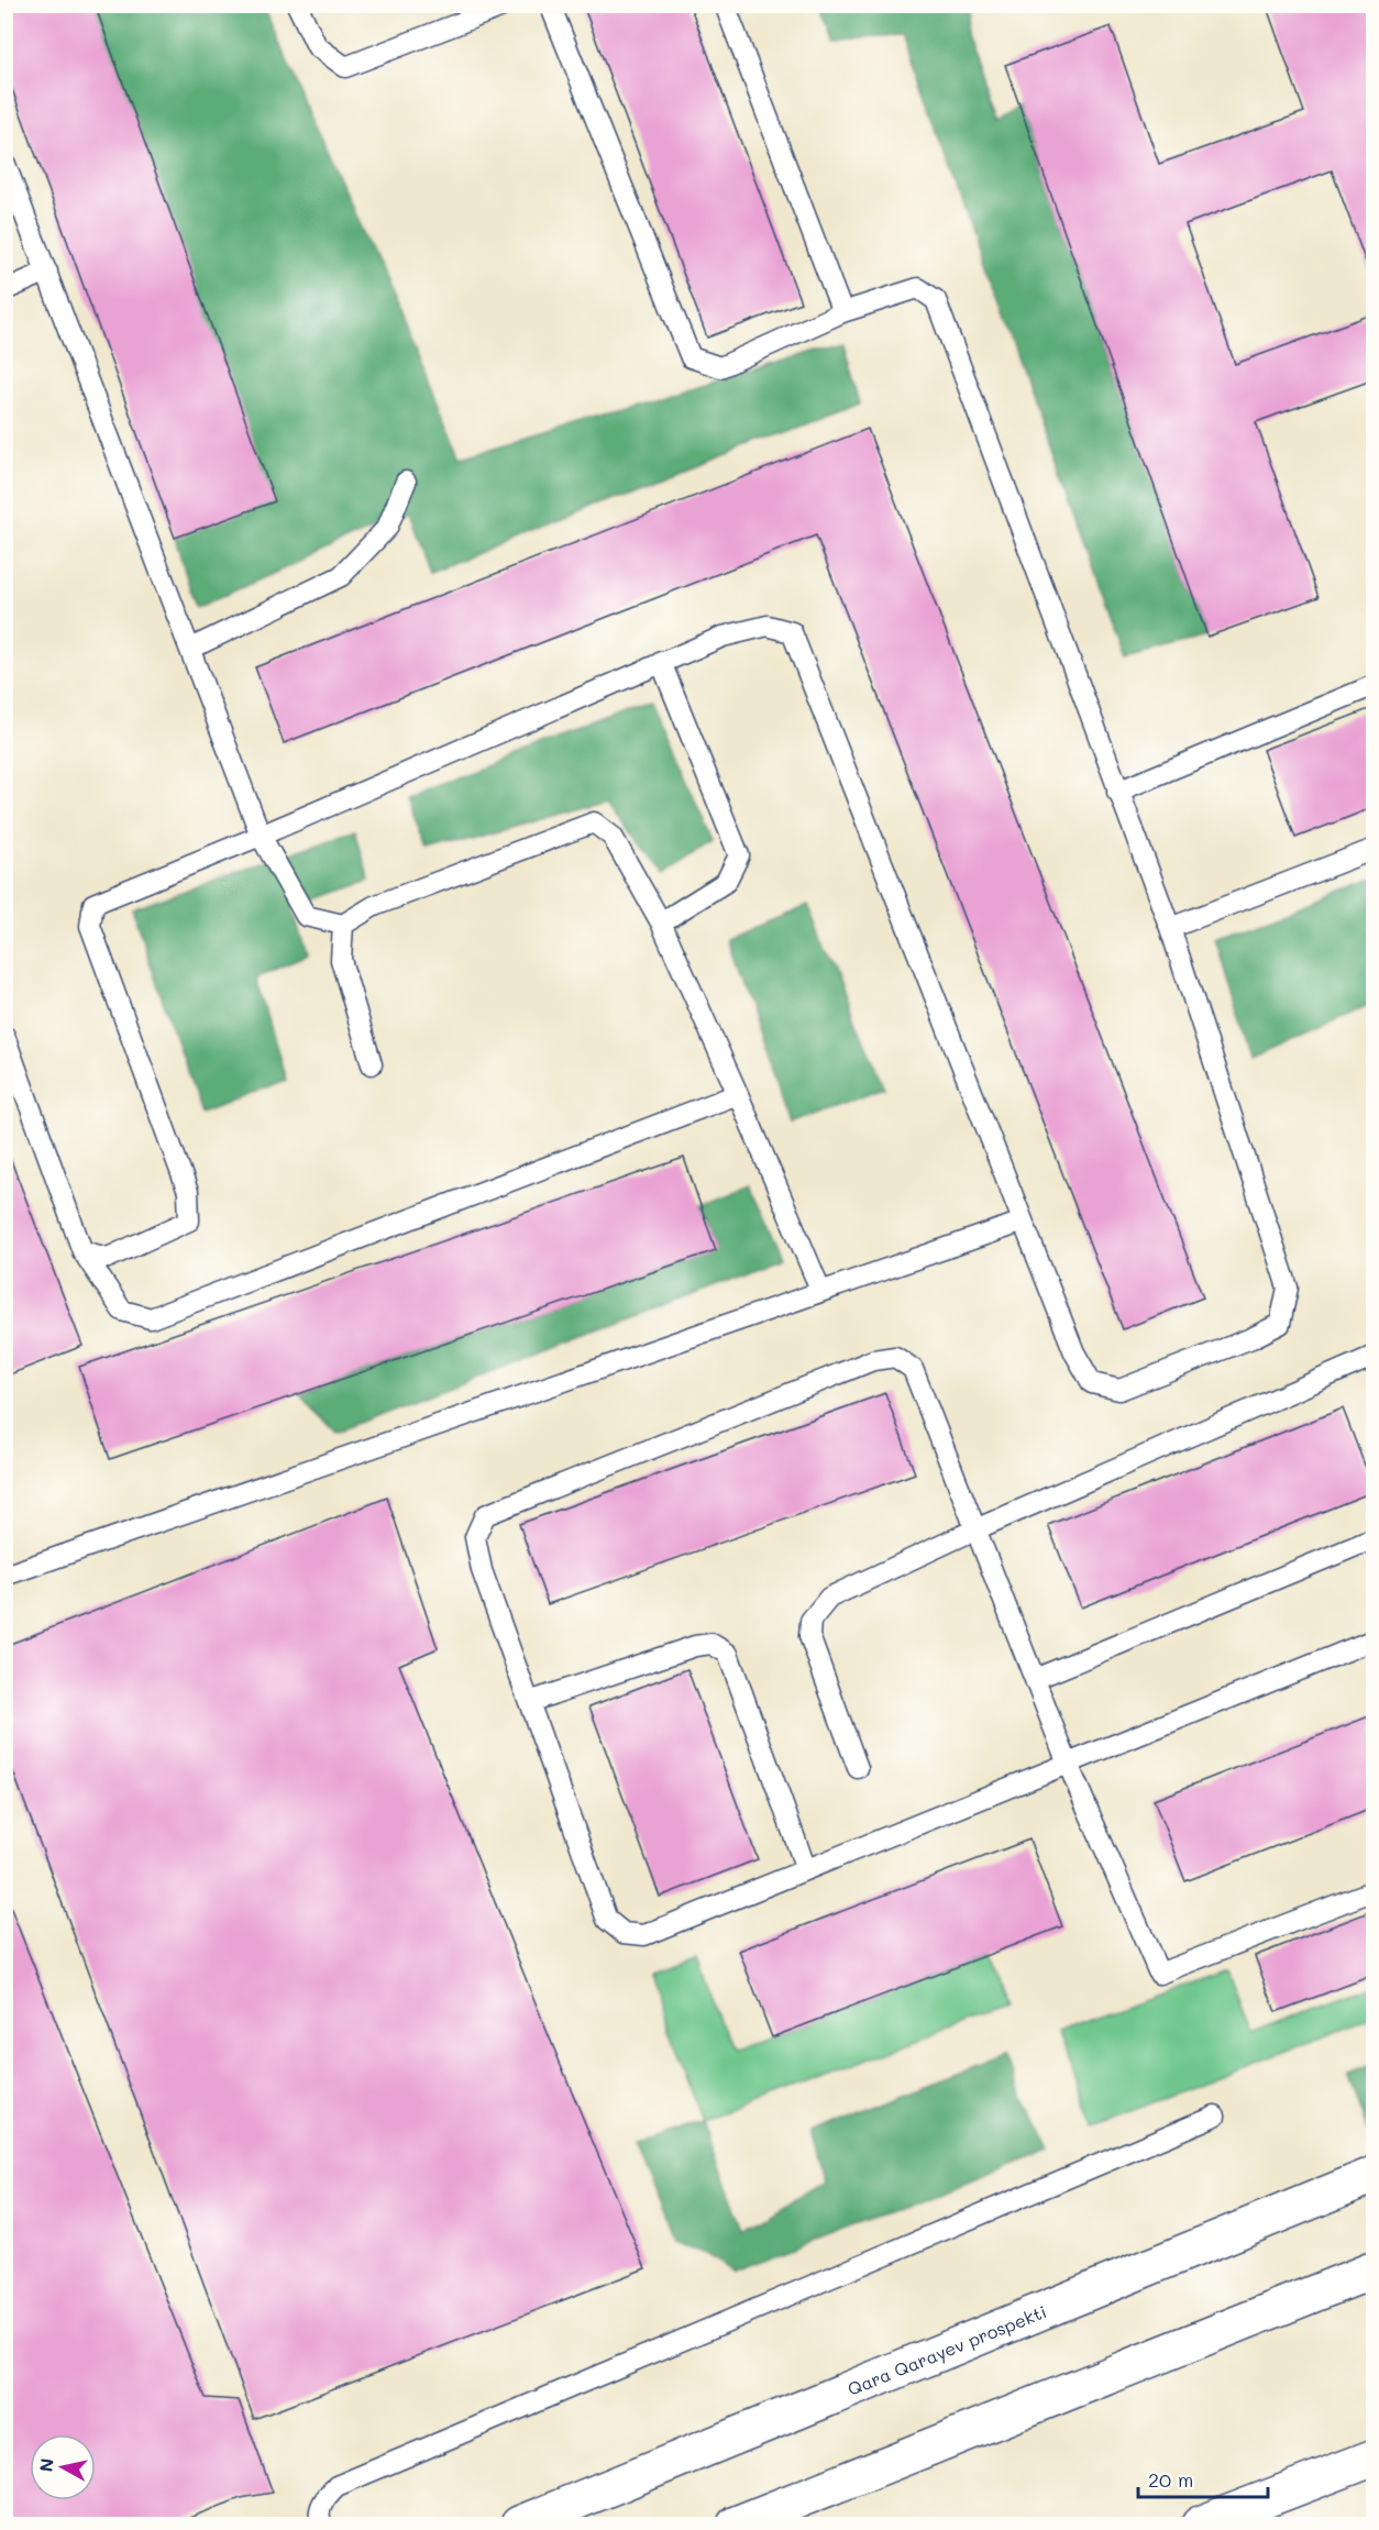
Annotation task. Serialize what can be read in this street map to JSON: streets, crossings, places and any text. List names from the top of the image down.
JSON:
{
  "streets": {
    "main road": ["Qara Qarayev prospekti"]
  },
  "scale_bar": "20 m",
  "north": "left"
}
